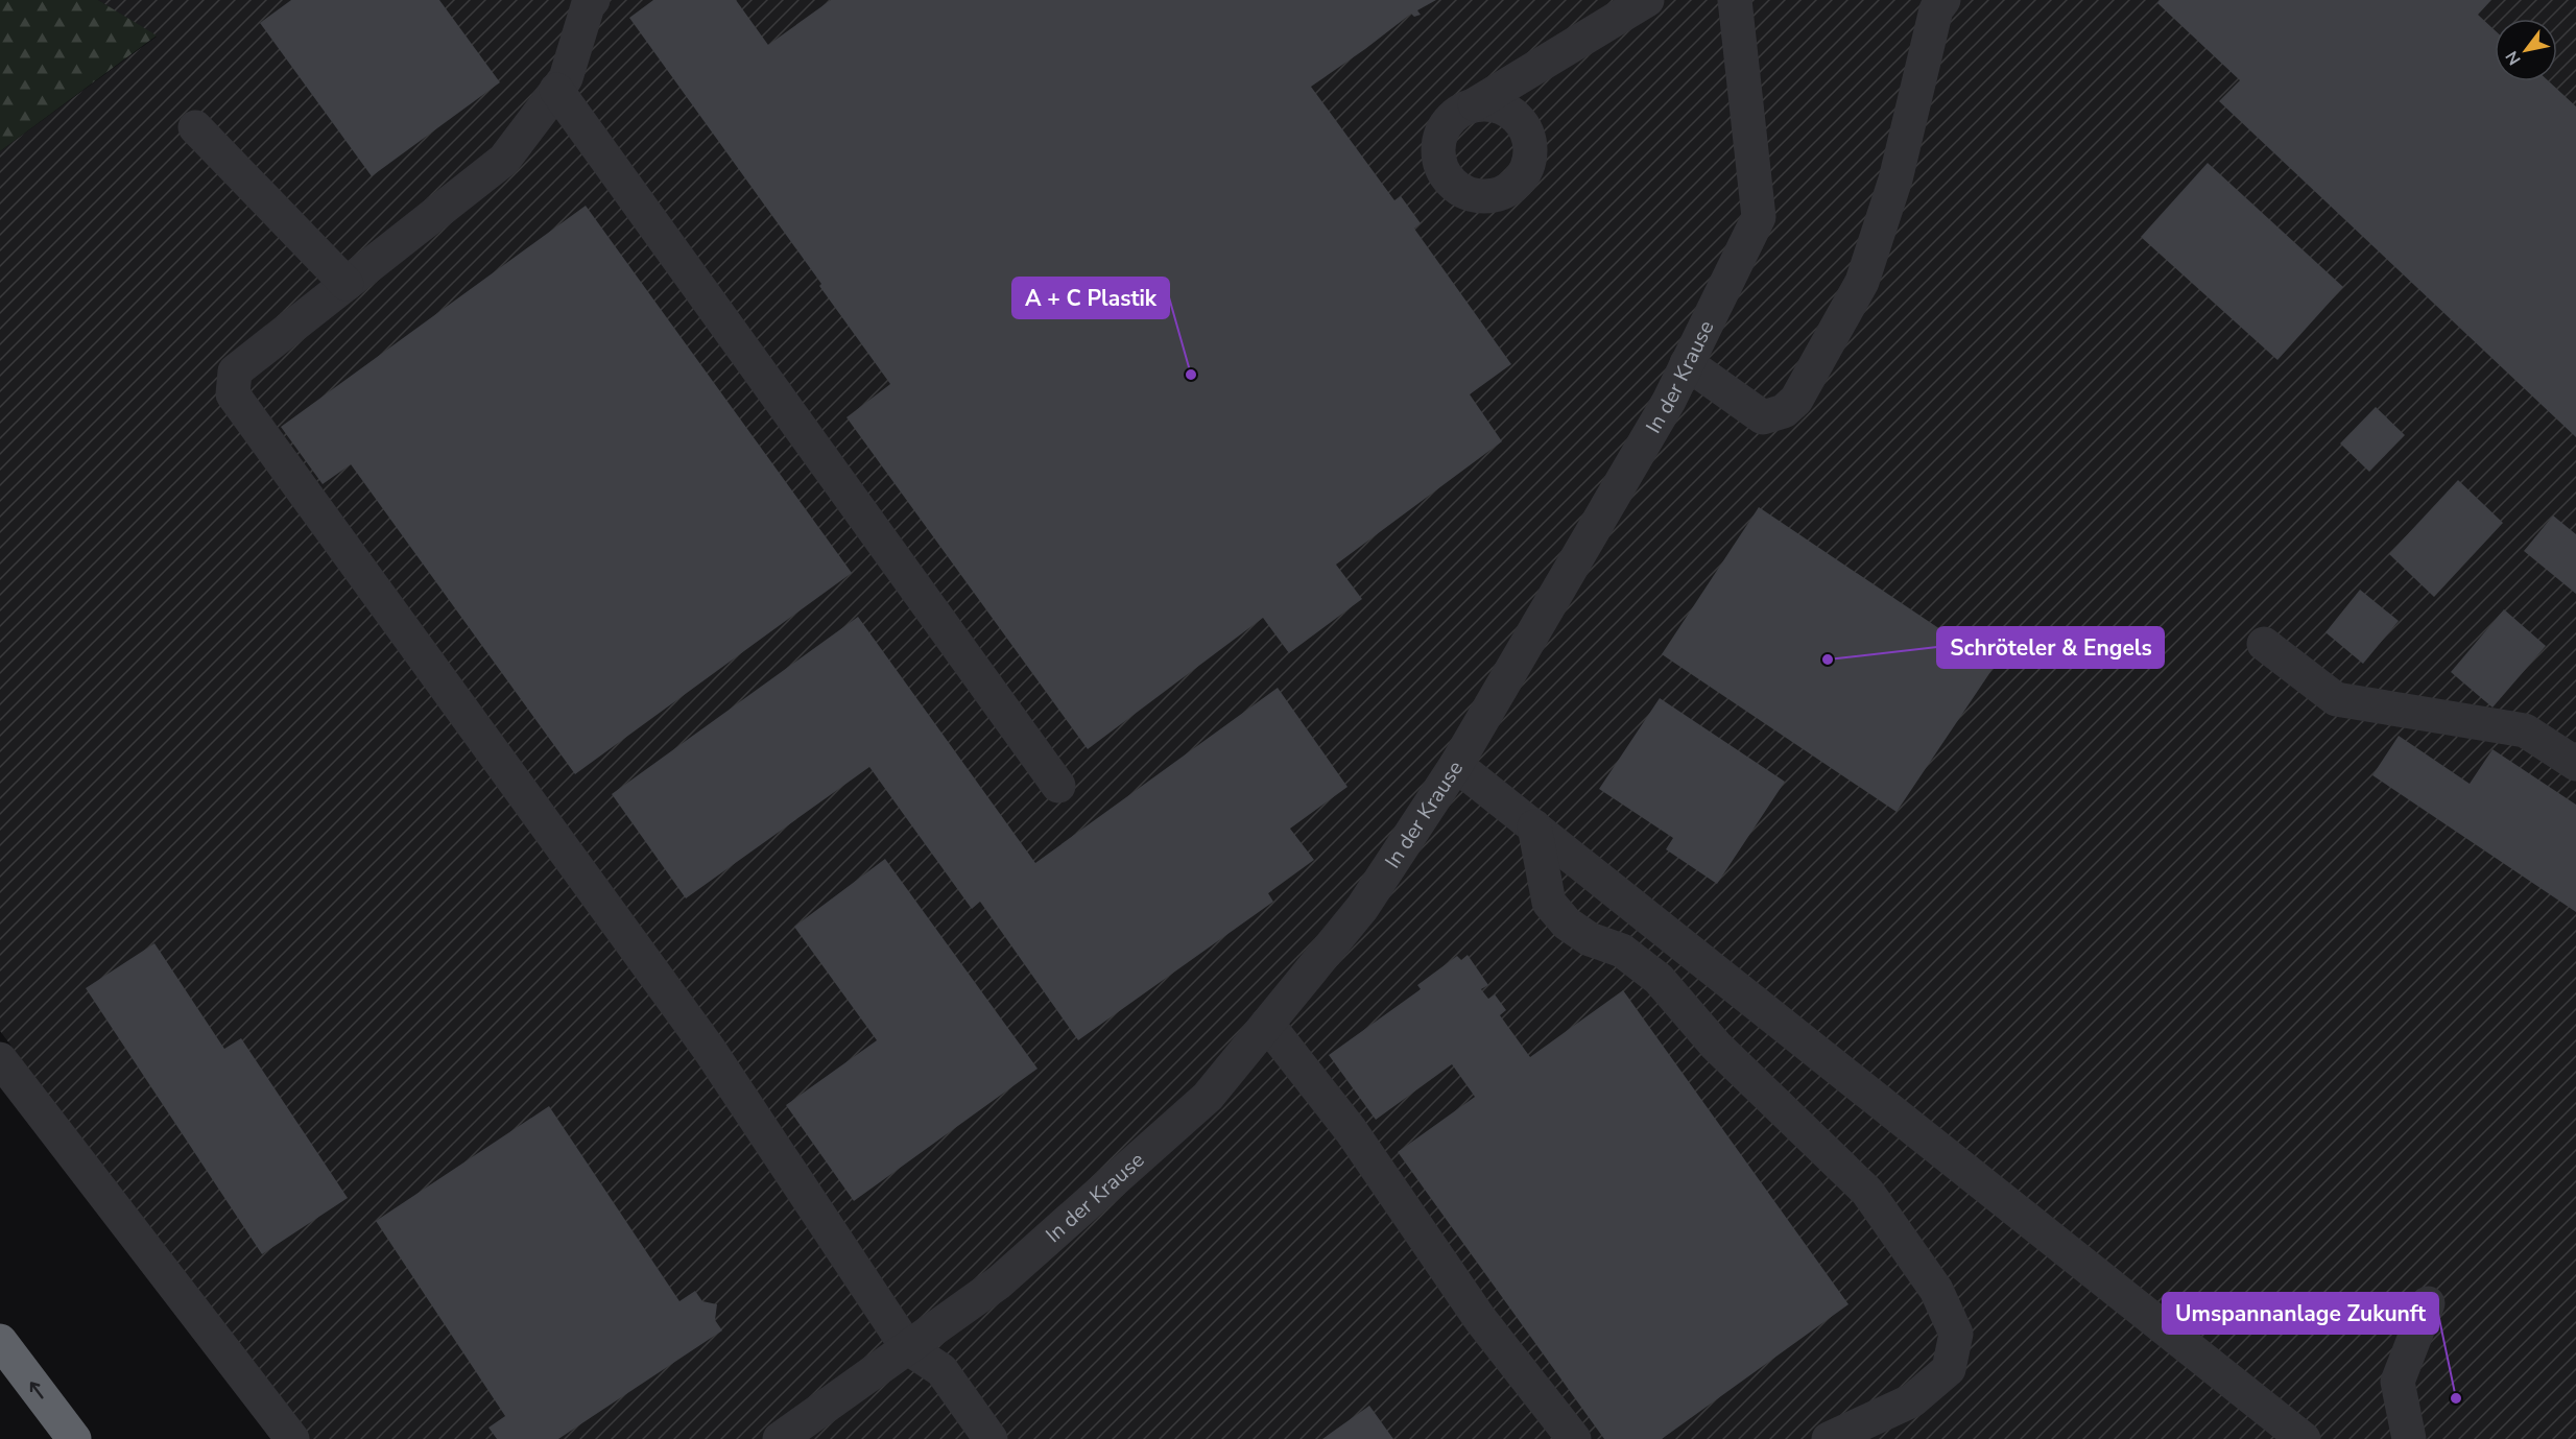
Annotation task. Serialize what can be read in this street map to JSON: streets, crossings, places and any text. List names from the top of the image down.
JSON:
{
  "streets": {
    "street": ["In der Krause"]
  },
  "places": ["A + C Plastik", "Schröteler & Engels", "Umspannanlage Zukunft"],
  "north": "bottom left"
}
